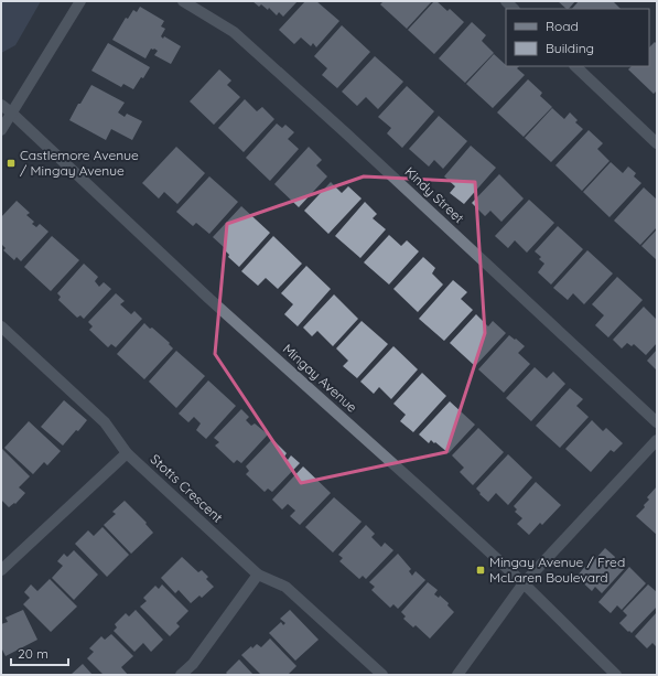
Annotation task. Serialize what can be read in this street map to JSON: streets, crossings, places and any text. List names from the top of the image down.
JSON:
{
  "streets": {
    "street": ["Kindy Street", "Mingay Avenue", "Stotts Crescent"]
  },
  "places": {
    "transit": ["Castlemore Avenue / Mingay Avenue", "Mingay Avenue / Fred McLaren Boulevard"]
  },
  "legend": ["Road", "Building"],
  "scale_bar": "20 m"
}
